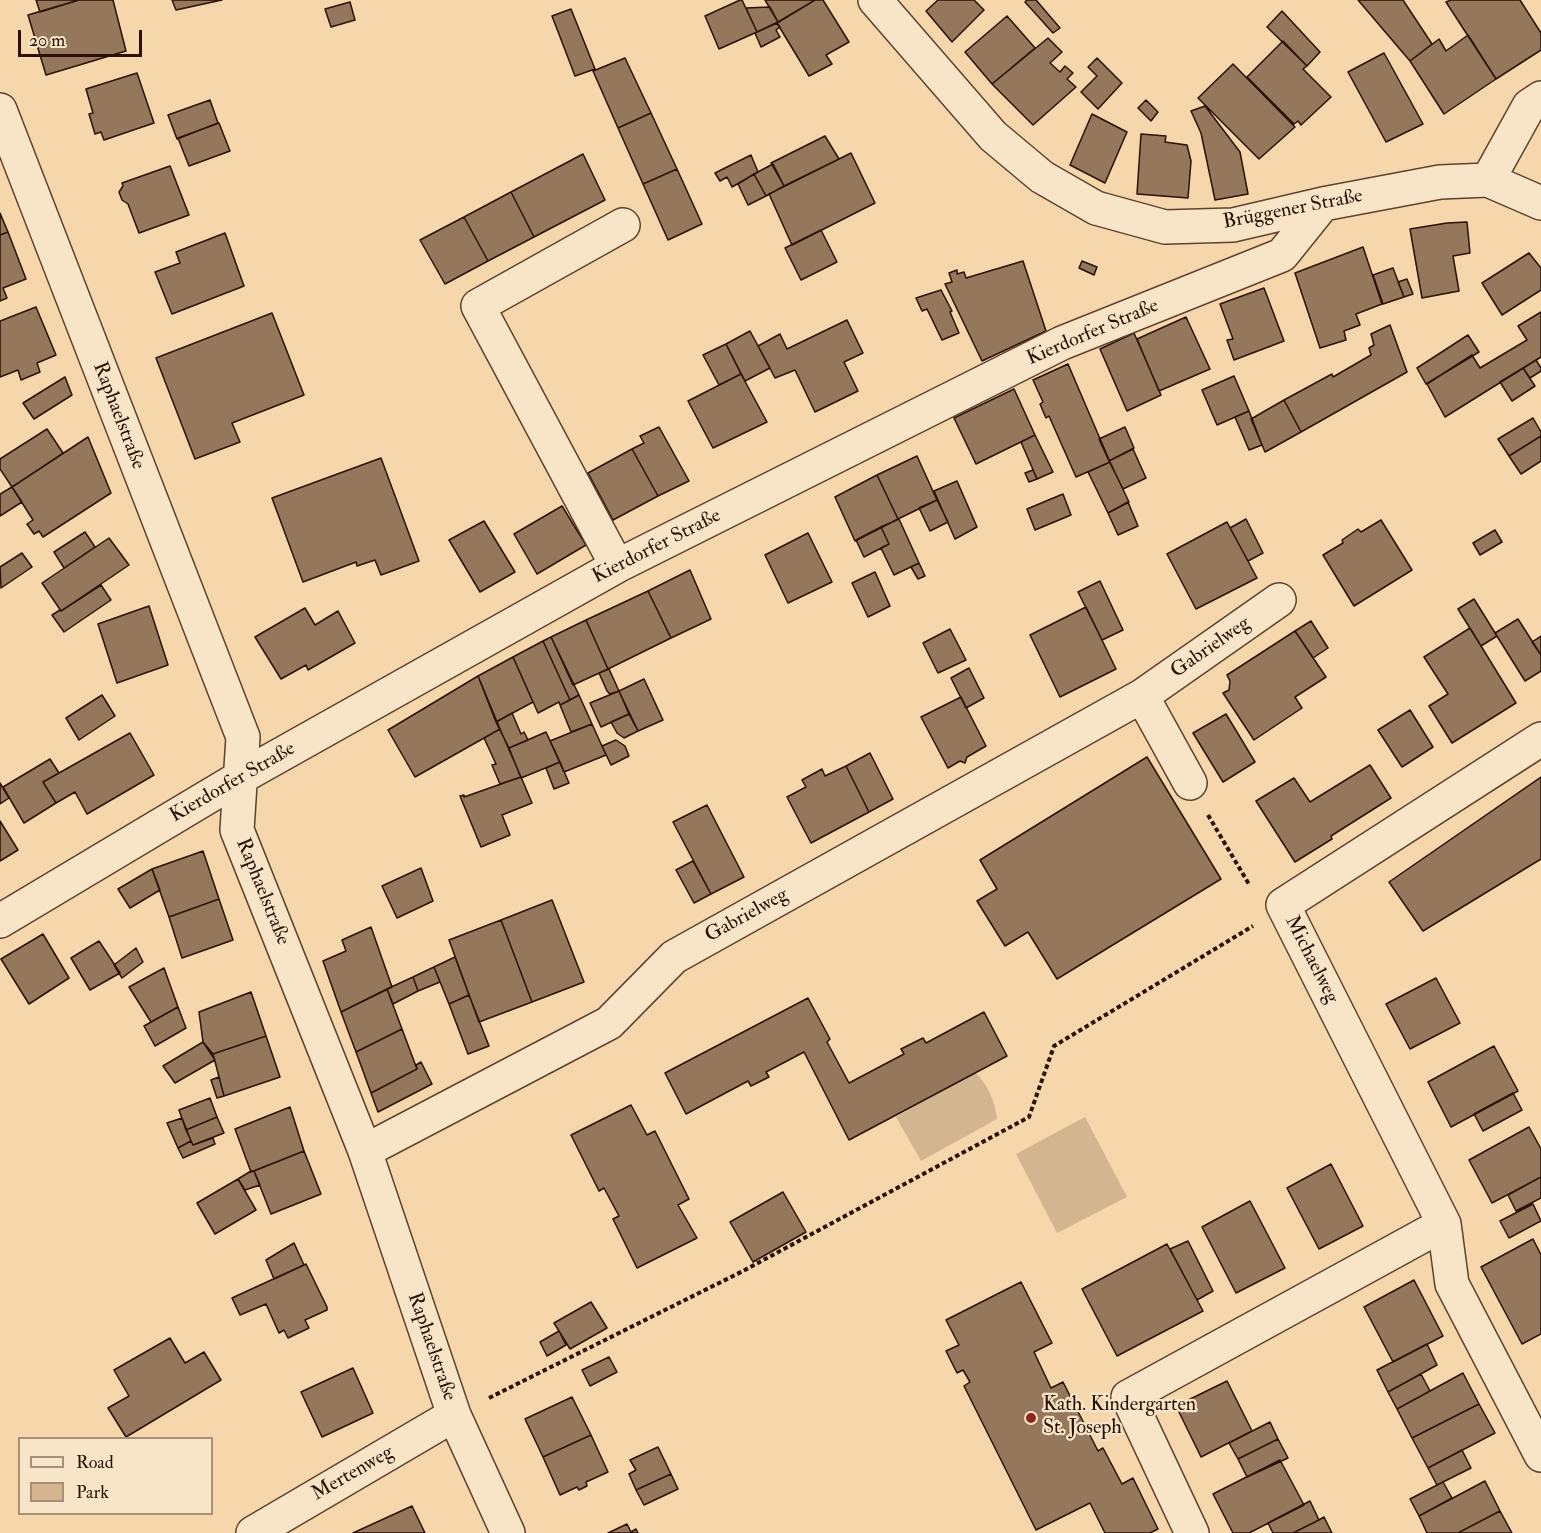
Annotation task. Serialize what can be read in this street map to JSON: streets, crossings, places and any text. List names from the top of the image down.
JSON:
{
  "streets": {
    "street": [
      "Brüggener Straße",
      "Kierdorfer Straße",
      "Raphaelstraße",
      "Gabrielweg",
      "Michaelweg",
      "Mertenweg"
    ]
  },
  "crossings": [
    ["Brüggener Straße", "Kierdorfer Straße"],
    ["Kierdorfer Straße", "Raphaelstraße"],
    ["Raphaelstraße", "Gabrielweg"],
    ["Raphaelstraße", "Mertenweg"]
  ],
  "places": ["Kath. Kindergarten St. Joseph"],
  "legend": ["Road", "Park"],
  "scale_bar": "20 m"
}
